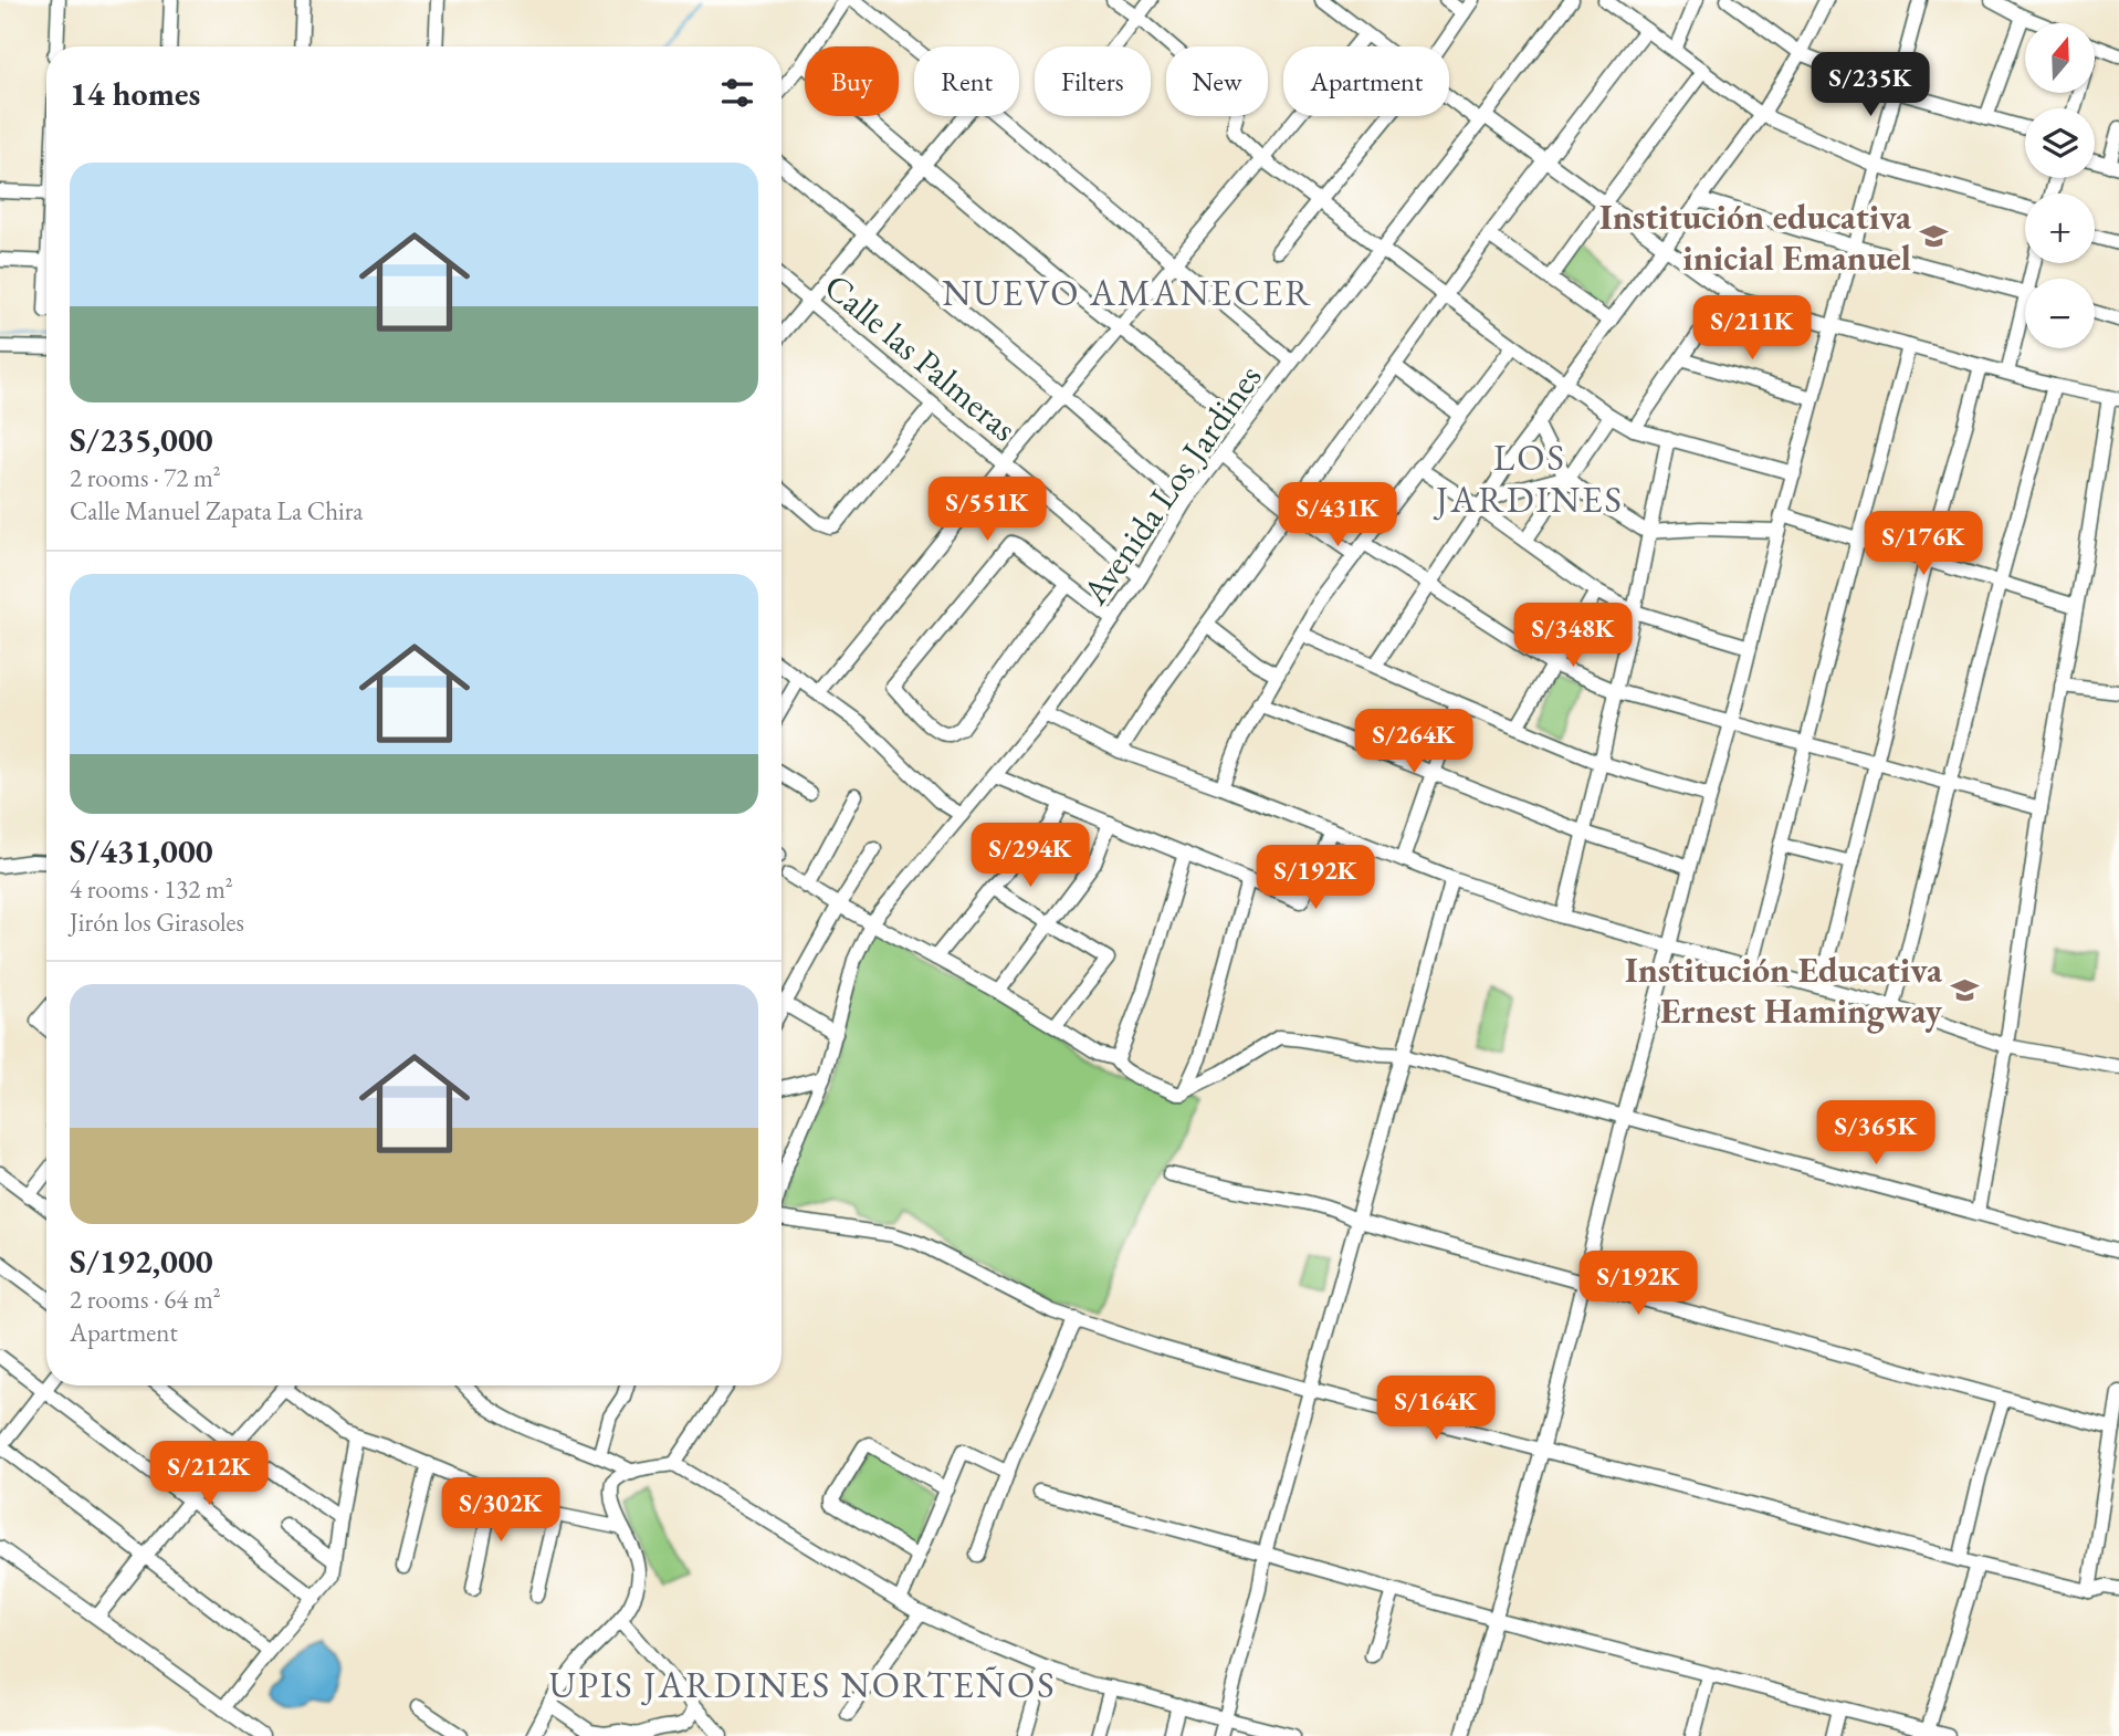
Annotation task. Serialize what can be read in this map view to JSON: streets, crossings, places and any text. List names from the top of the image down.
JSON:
{
  "streets": {
    "street": ["Calle las Palmeras", "Avenida Los Jardines"]
  },
  "crossings": [
    ["Calle las Palmeras", "Avenida Los Jardines"]
  ],
  "districts": ["NUEVO AMANECER", "LOS JARDINES", "UPIS JARDINES NORTEÑOS"],
  "places": {
    "school or university": ["Institución educativa inicial Emanuel", "Institución Educativa Ernest Hamingway"]
  },
  "north": "top",
  "page": {
    "map_buttons": ["+", "−"],
    "chip": [
      "Buy",
      "Rent",
      "Filters",
      "New",
      "Apartment"
    ],
    "heading": "14 homes",
    "price": [
      "S/235K",
      "S/211K",
      "S/551K",
      "S/431K",
      "S/176K",
      "S/348K",
      "S/264K",
      "S/294K",
      "S/192K",
      "S/365K",
      "S/192K",
      "S/164K",
      "S/212K",
      "S/302K"
    ],
    "list": [
      {
        "name": "S/235,000",
        "note": "2 rooms · 72 m² · Calle Manuel Zapata La Chira"
      },
      {
        "name": "S/431,000",
        "note": "4 rooms · 132 m² · Jirón los Girasoles"
      },
      {
        "name": "S/192,000",
        "note": "2 rooms · 64 m² · Apartment"
      }
    ]
  }
}
